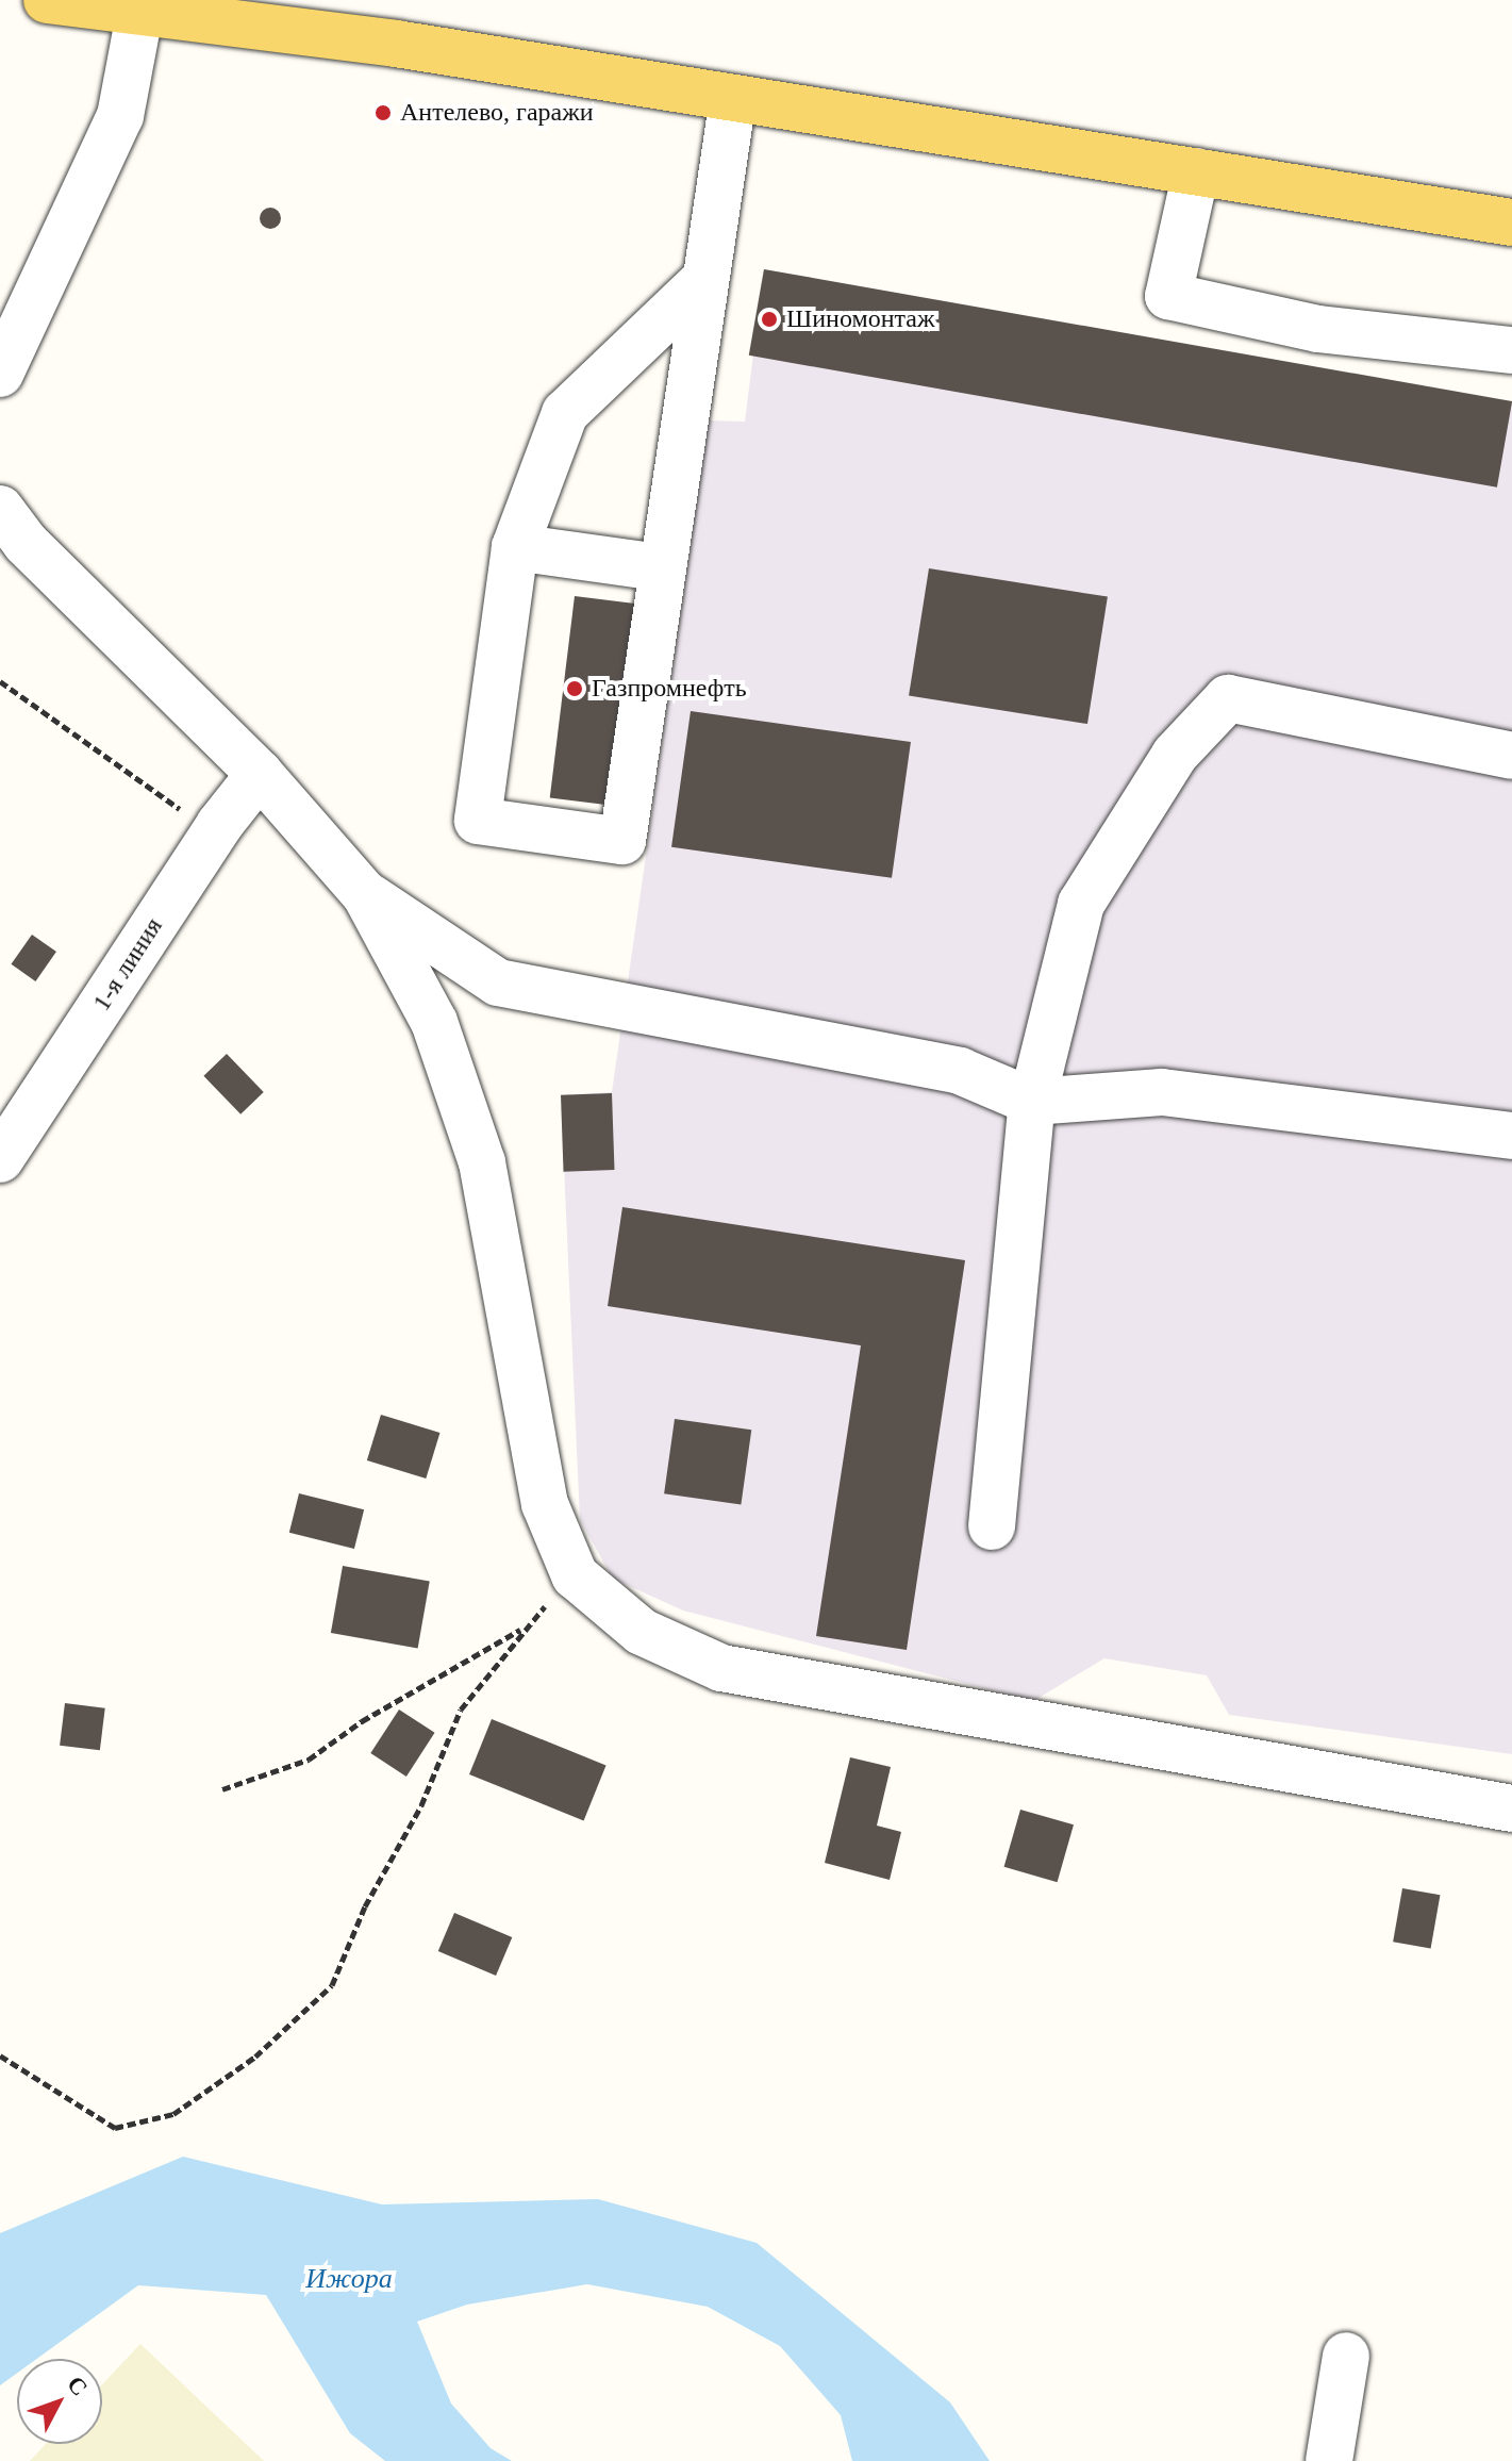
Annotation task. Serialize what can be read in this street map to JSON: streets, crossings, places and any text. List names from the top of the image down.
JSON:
{
  "streets": {
    "street": ["1-я линия"]
  },
  "water": ["Ижора"],
  "places": ["Антелево, гаражи", "Шиномонтаж", "Газпромнефть"],
  "north": "top right"
}
